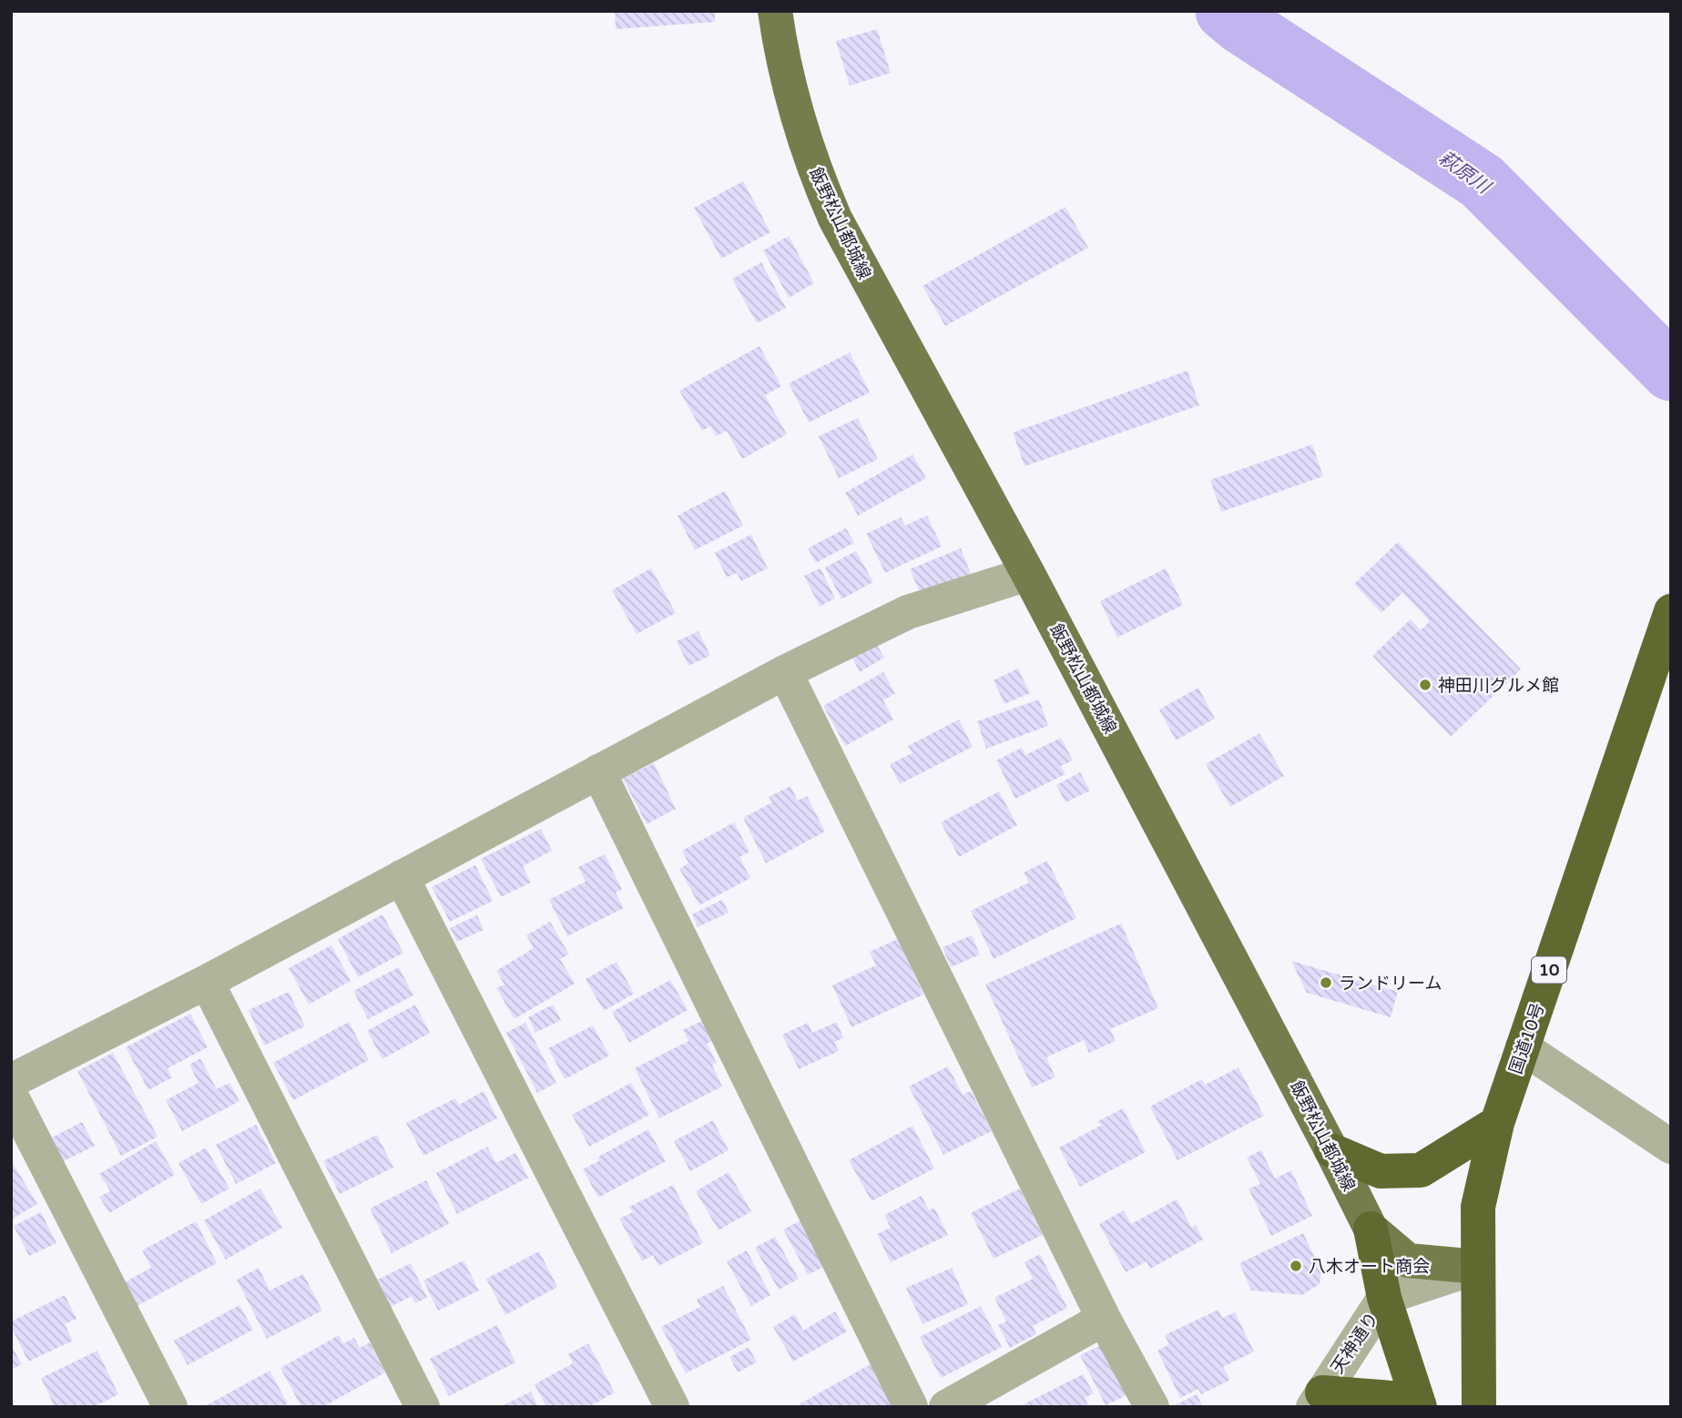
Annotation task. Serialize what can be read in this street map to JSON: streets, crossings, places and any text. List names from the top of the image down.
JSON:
{
  "streets": {
    "highway": ["10", "国道10号"],
    "main road": ["飯野松山都城線"],
    "street": ["天神通り"]
  },
  "crossings": [
    ["飯野松山都城線", "国道10号"],
    ["飯野松山都城線", "天神通り"],
    ["国道10号", "天神通り"]
  ],
  "water": ["萩原川"],
  "places": ["神田川グルメ館", "ランドリーム", "八木オート商会"]
}
